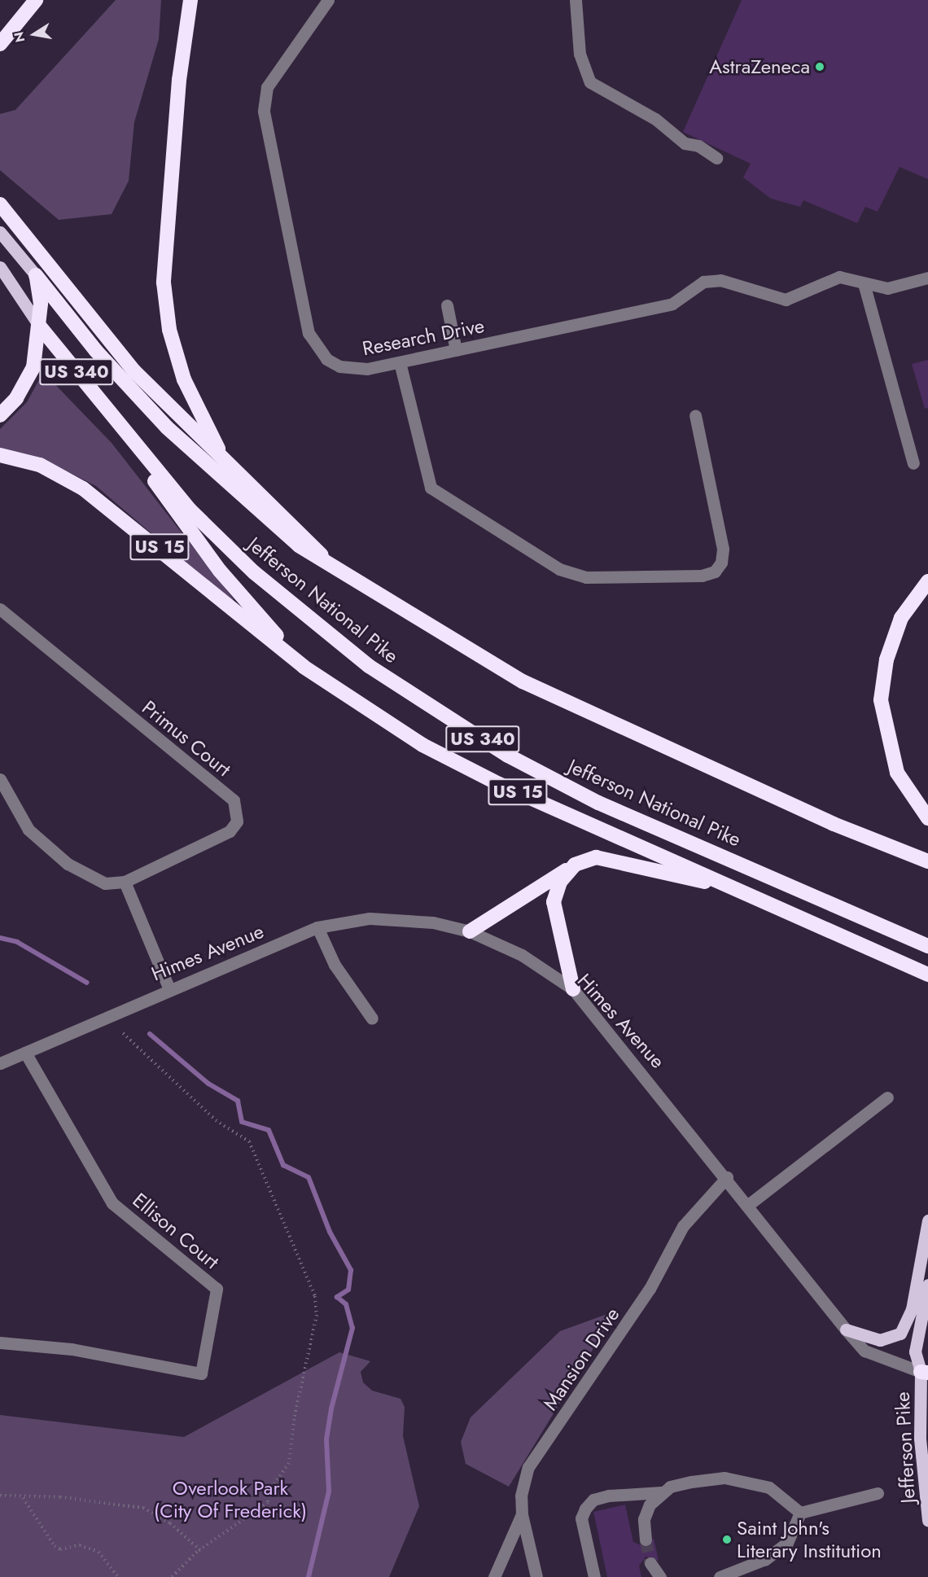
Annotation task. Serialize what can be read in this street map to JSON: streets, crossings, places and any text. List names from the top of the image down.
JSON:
{
  "streets": {
    "highway": ["US 340", "US 15", "Jefferson National Pike"],
    "main road": ["Jefferson Pike"],
    "street": [
      "Research Drive",
      "Primus Court",
      "Himes Avenue",
      "Ellison Court",
      "Mansion Drive"
    ]
  },
  "crossings": [
    ["Himes Avenue", "Ellison Court"],
    ["Himes Avenue", "Mansion Drive"],
    ["Himes Avenue", "Jefferson Pike"]
  ],
  "parks": ["Overlook Park (City Of Frederick)"],
  "places": ["AstraZeneca", "Saint John's Literary Institution"],
  "north": "left"
}
